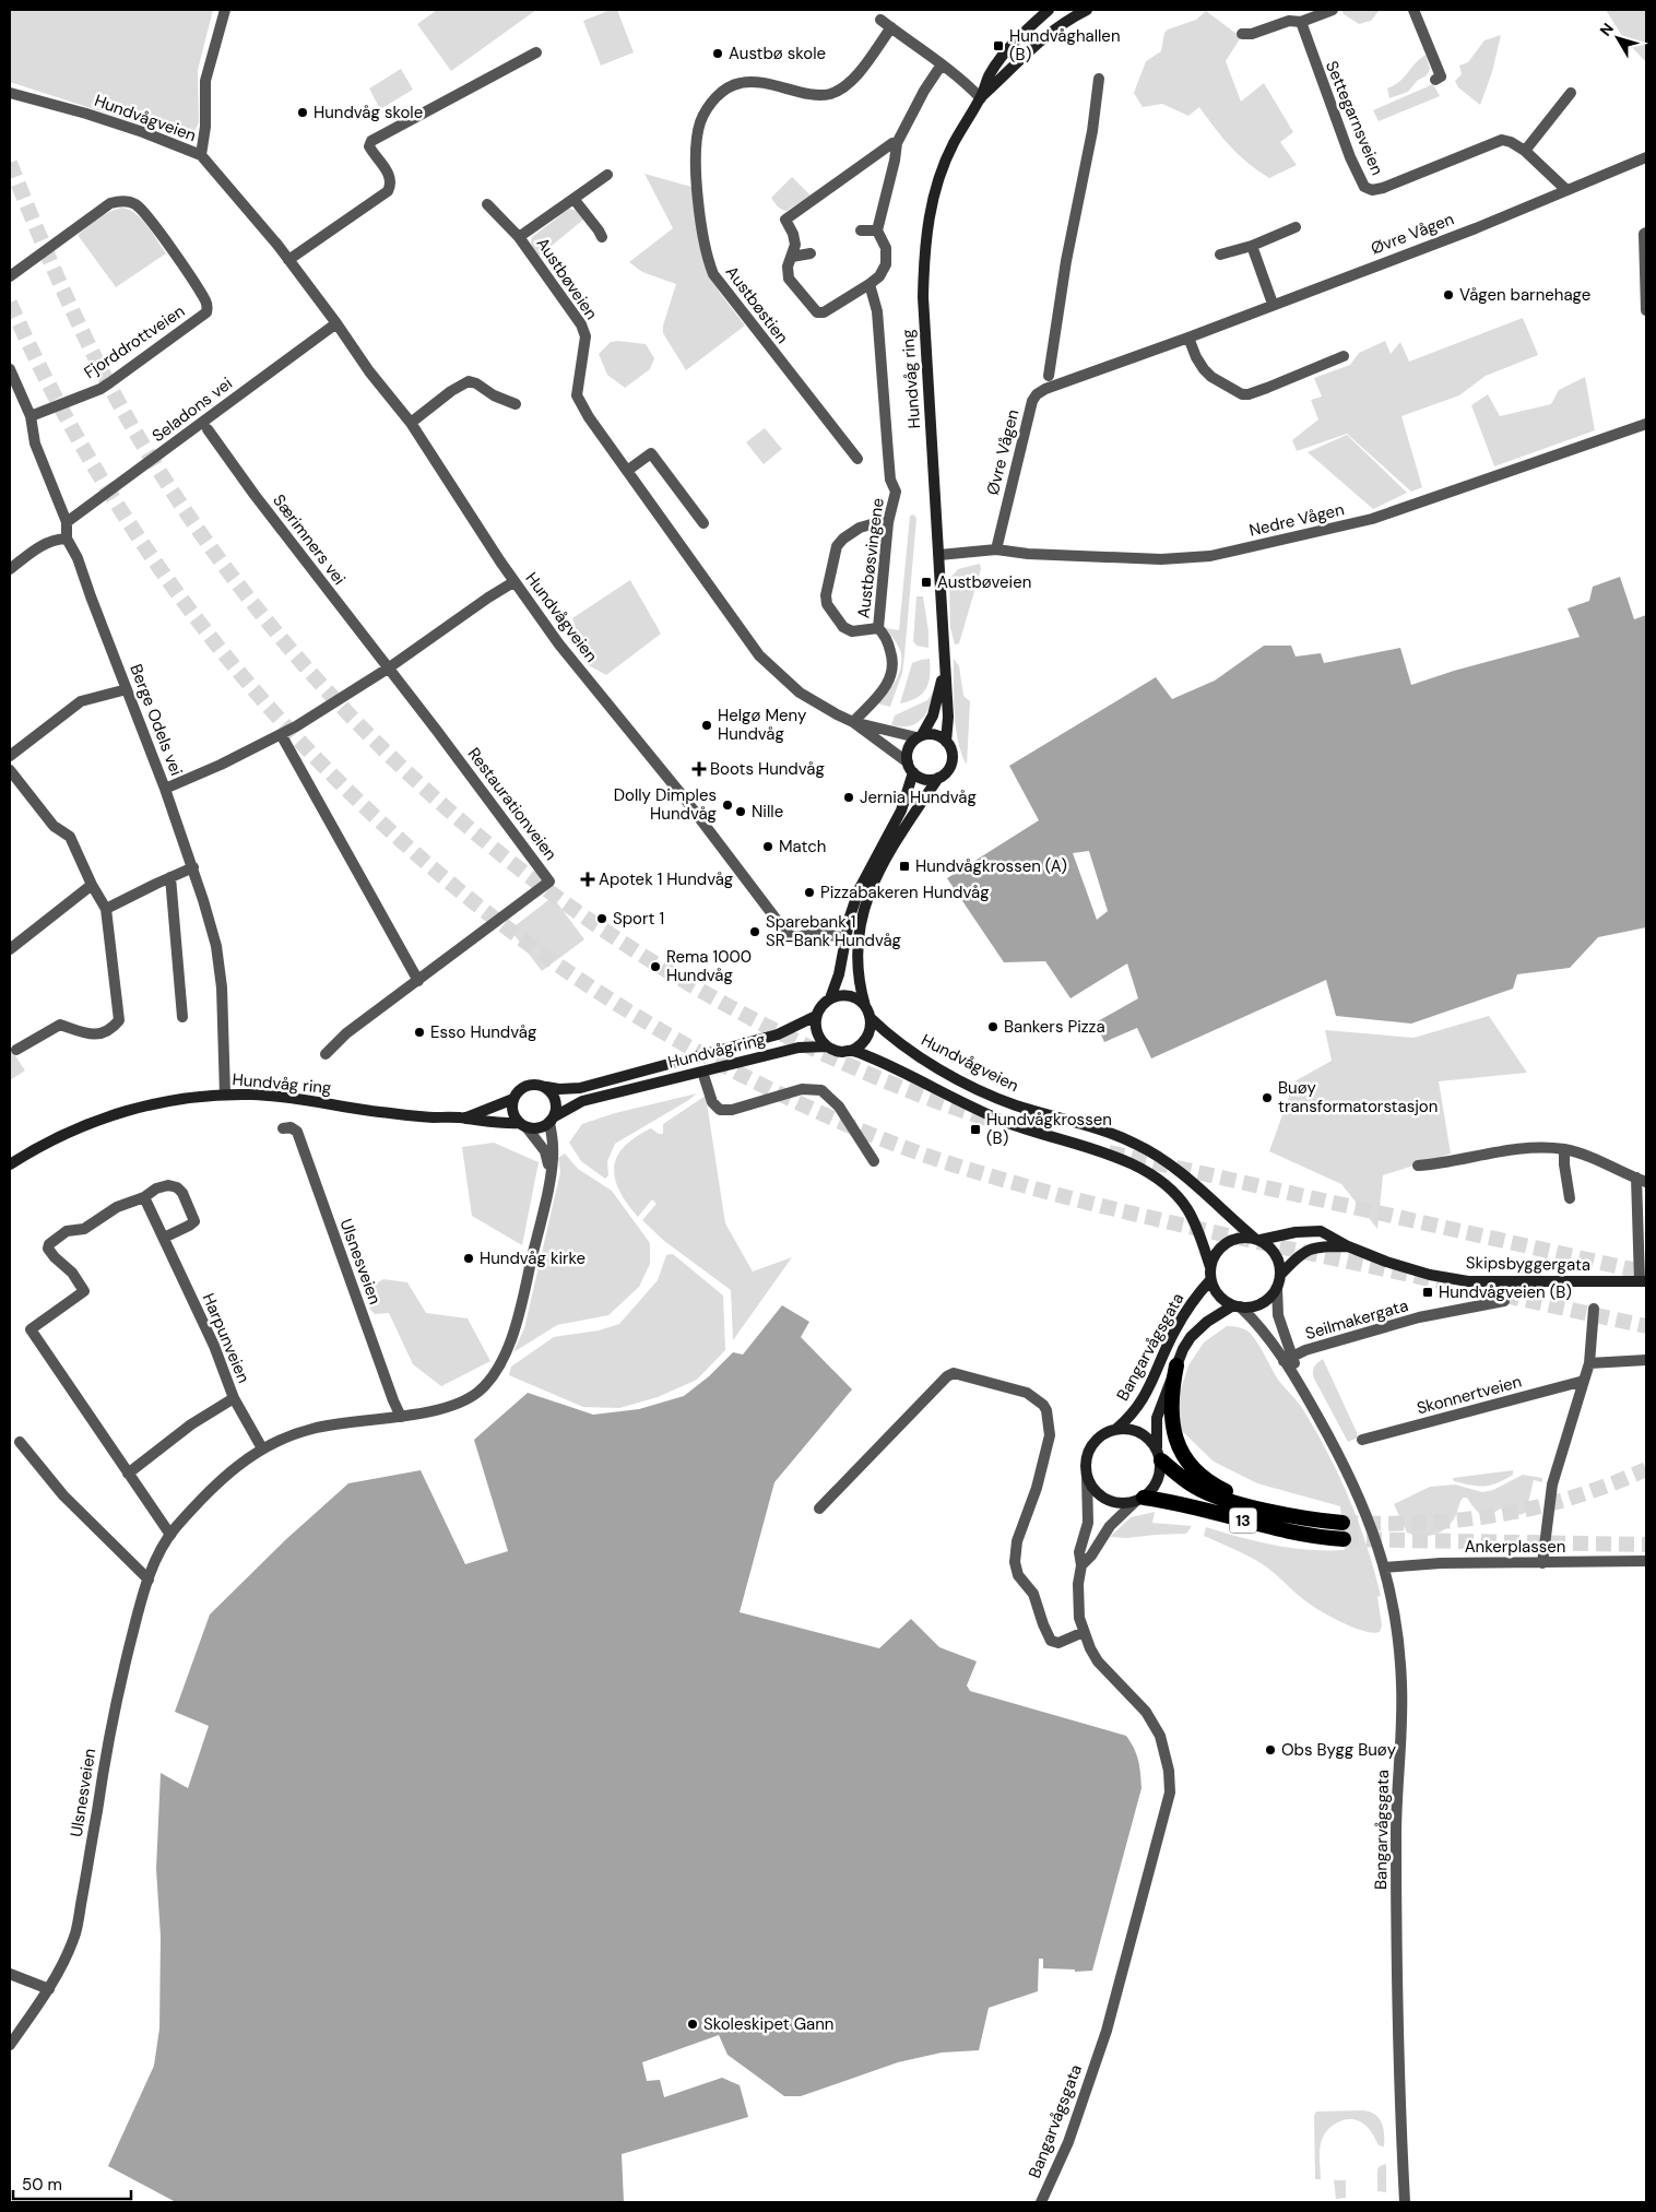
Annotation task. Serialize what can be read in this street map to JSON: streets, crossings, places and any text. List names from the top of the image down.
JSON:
{
  "streets": {
    "highway": ["13"],
    "main road": [
      "Hundvågveien",
      "Hundvåg ring",
      "Skipsbyggergata",
      "Bangarvågsgata"
    ],
    "street": [
      "Settegarnsveien",
      "Øvre Vågen",
      "Austbøveien",
      "Austbøstien",
      "Fjorddrottveien",
      "Seladons vei",
      "Nedre Vågen",
      "Særimners vei",
      "Austbøsvingene",
      "Berge Odels vei",
      "Restaurationveien",
      "Ulsnesveien",
      "Seilmakergata",
      "Harpunveien",
      "Skonnertveien",
      "Ankerplassen"
    ]
  },
  "crossings": [
    ["Hundvågveien", "Hundvåg ring"],
    ["Hundvågveien", "Seladons vei"],
    ["Hundvågveien", "Skipsbyggergata"],
    ["Hundvågveien", "Bangarvågsgata"],
    ["Settegarnsveien", "Øvre Vågen"],
    ["Øvre Vågen", "Nedre Vågen"],
    ["Austbøveien", "Hundvåg ring"],
    ["Austbøveien", "Austbøsvingene"],
    ["Fjorddrottveien", "Berge Odels vei"],
    ["Hundvåg ring", "Nedre Vågen"],
    ["Hundvåg ring", "Berge Odels vei"],
    ["Hundvåg ring", "Ulsnesveien"],
    ["Seladons vei", "Berge Odels vei"],
    ["Særimners vei", "Restaurationveien"],
    ["Ulsnesveien", "Harpunveien"],
    ["Skipsbyggergata", "Bangarvågsgata"],
    ["Seilmakergata", "Bangarvågsgata"],
    ["Bangarvågsgata", "13"],
    ["Bangarvågsgata", "Ankerplassen"]
  ],
  "places": {
    "transit": [
      "Hundvåghallen (B)",
      "Austbøveien",
      "Hundvågkrossen (A)",
      "Hundvågkrossen (B)",
      "Hundvågveien (B)"
    ],
    "other": [
      "Austbø skole",
      "Hundvåg skole",
      "Vågen barnehage",
      "Helgø Meny Hundvåg",
      "Jernia Hundvåg",
      "Dolly Dimples Hundvåg",
      "Nille",
      "Match",
      "Pizzabakeren Hundvåg",
      "Sport 1",
      "Sparebank 1 SR-Bank Hundvåg",
      "Rema 1000 Hundvåg",
      "Bankers Pizza",
      "Esso Hundvåg",
      "Buøy transformatorstasjon",
      "Hundvåg kirke",
      "Obs Bygg Buøy",
      "Skoleskipet Gann"
    ],
    "health": ["Boots Hundvåg", "Apotek 1 Hundvåg"]
  },
  "scale_bar": "50 m",
  "north": "top left"
}
